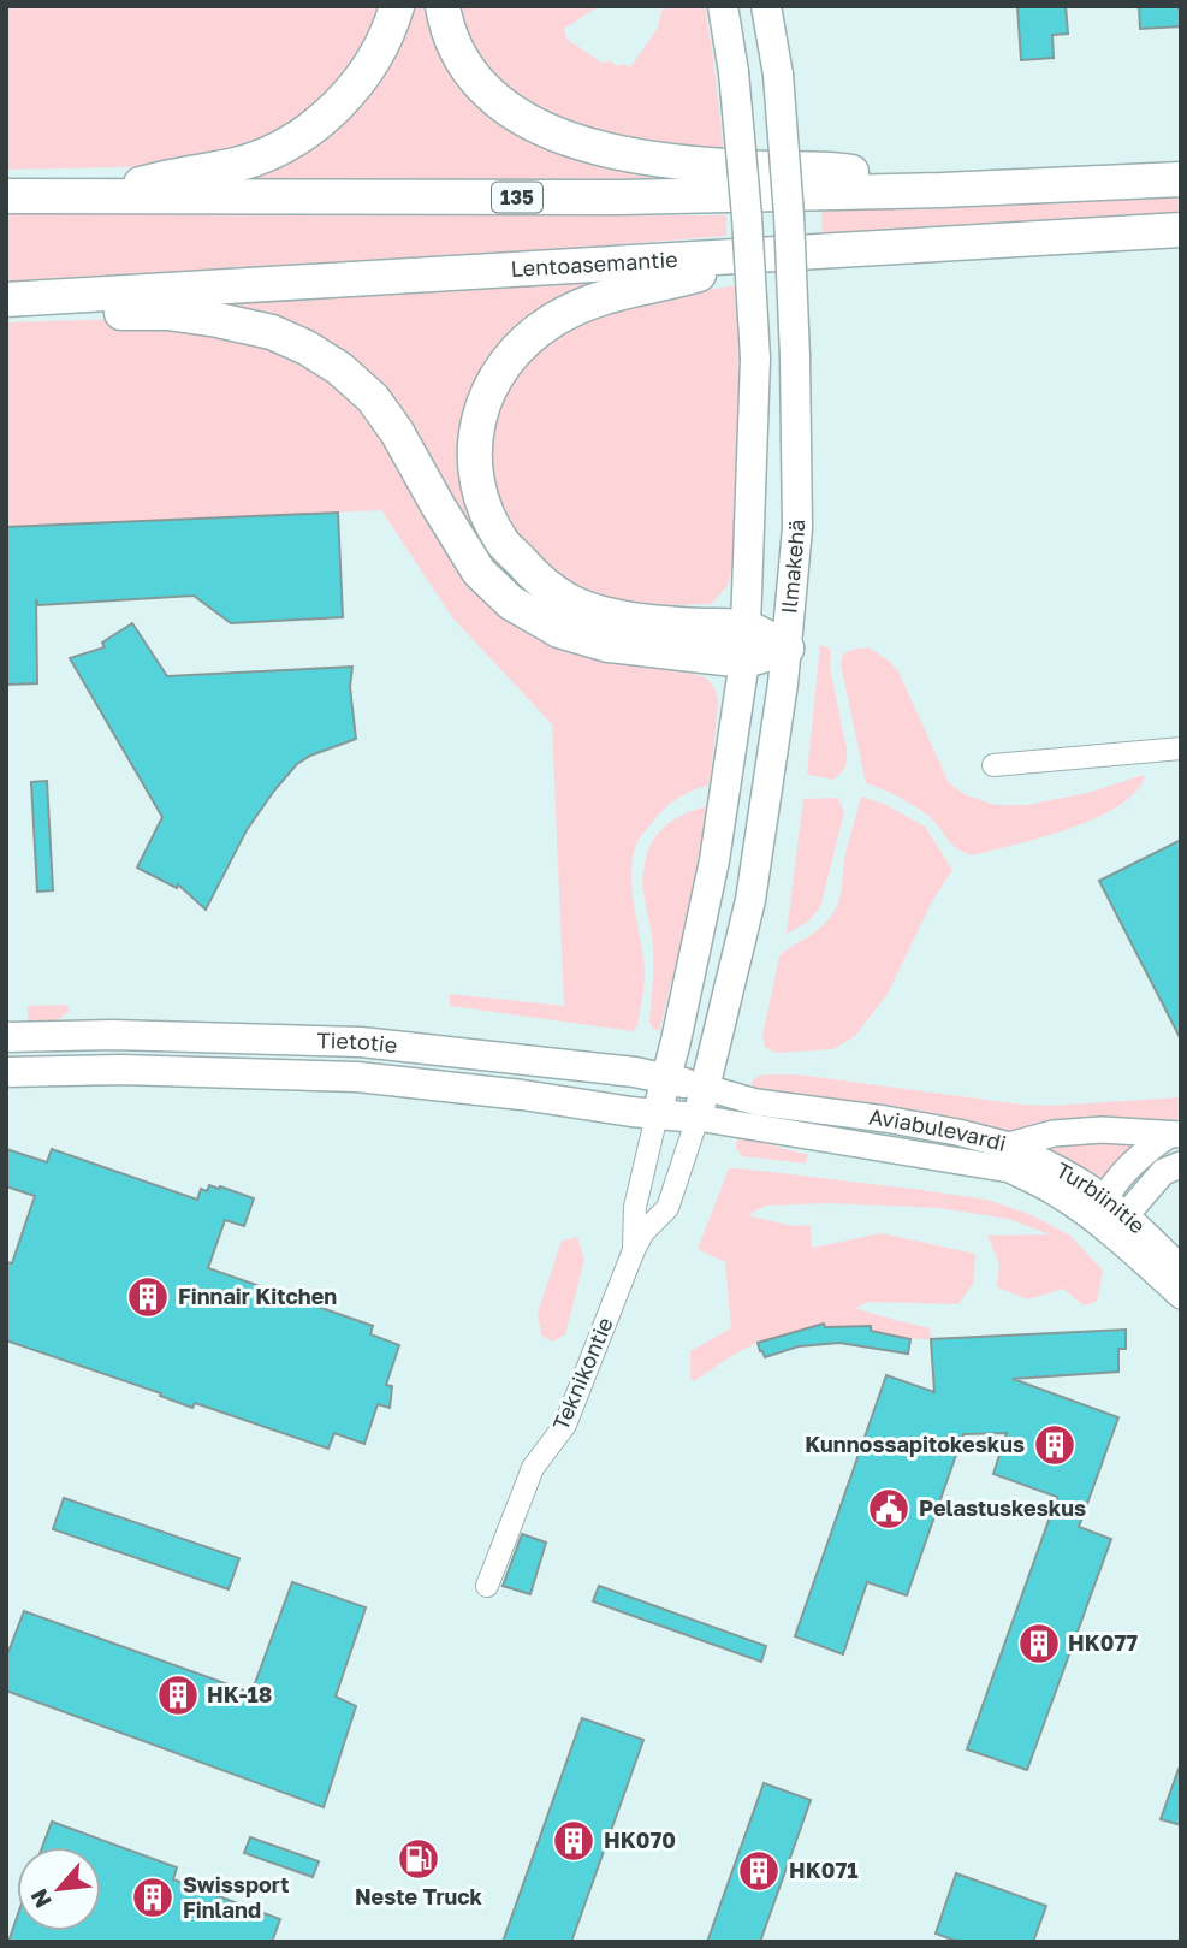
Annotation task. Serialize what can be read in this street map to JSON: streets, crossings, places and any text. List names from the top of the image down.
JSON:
{
  "streets": {
    "highway": ["135", "Lentoasemantie"],
    "main road": ["Ilmakehä", "Tietotie"],
    "street": ["Aviabulevardi", "Turbiinitie", "Teknikontie"]
  },
  "crossings": [
    ["Ilmakehä", "Tietotie"],
    ["Ilmakehä", "Aviabulevardi"],
    ["Ilmakehä", "Teknikontie"],
    ["Tietotie", "Aviabulevardi"],
    ["Tietotie", "Teknikontie"],
    ["Aviabulevardi", "Turbiinitie"],
    ["Aviabulevardi", "Teknikontie"]
  ],
  "places": {
    "building": [
      "Finnair Kitchen",
      "Kunnossapitokeskus",
      "HK077",
      "HK-18",
      "HK070",
      "HK071",
      "Swissport Finland"
    ],
    "public building": ["Pelastuskeskus"],
    "fuel station": ["Neste Truck"]
  },
  "north": "bottom left"
}
